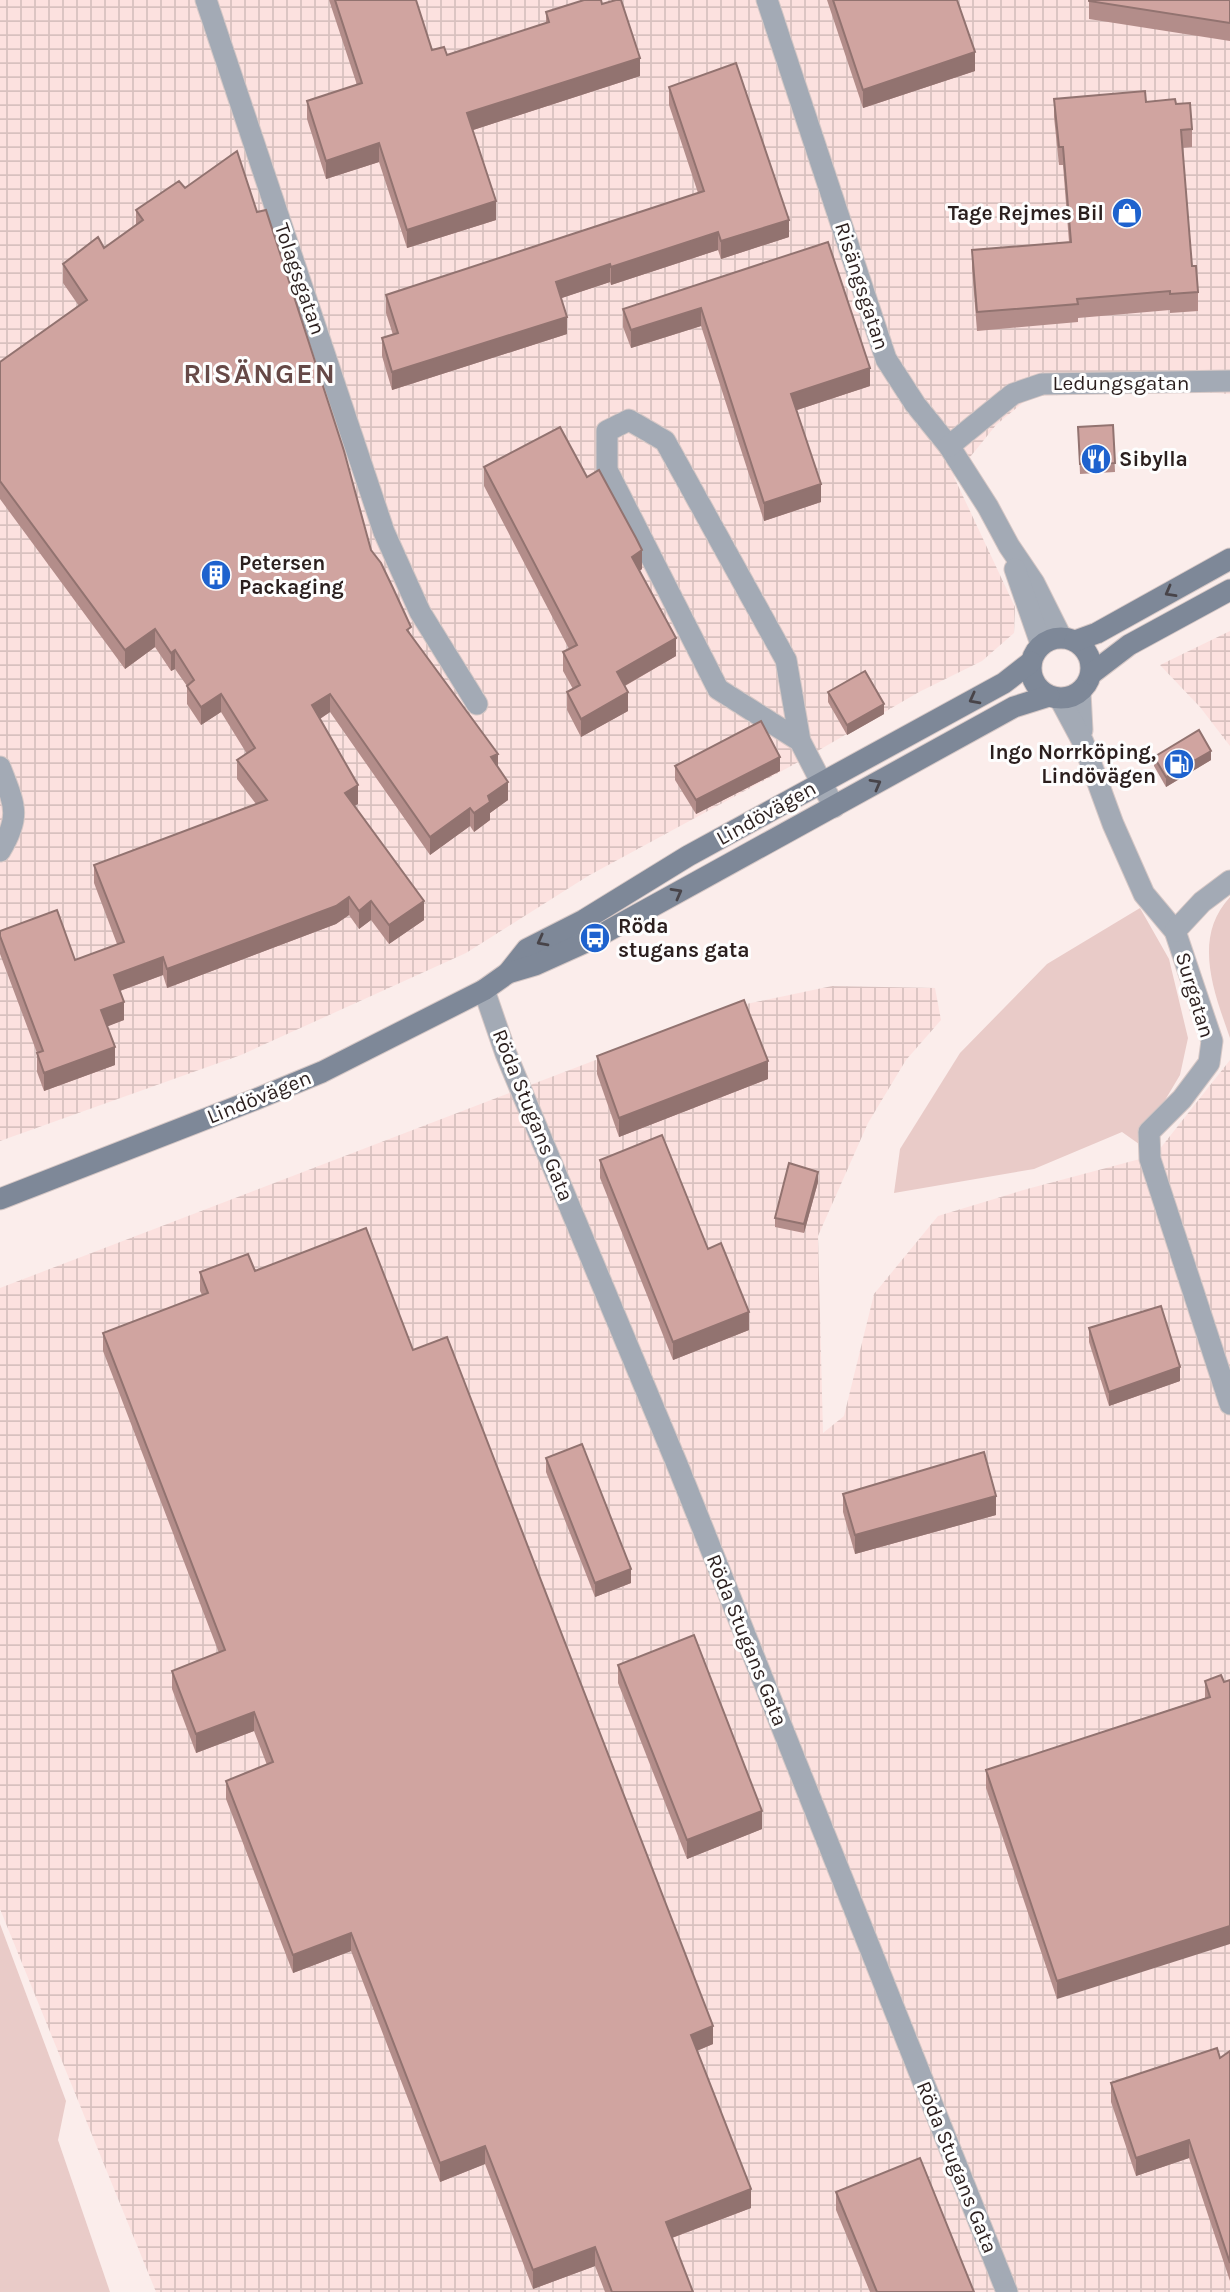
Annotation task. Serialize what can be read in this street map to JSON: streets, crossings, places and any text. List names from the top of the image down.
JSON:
{
  "streets": {
    "main road": ["Lindövägen"],
    "street": [
      "Tolagsgatan",
      "Risängsgatan",
      "Ledungsgatan",
      "Surgatan",
      "Röda Stugans Gata"
    ]
  },
  "crossings": [
    ["Risängsgatan", "Ledungsgatan"],
    ["Risängsgatan", "Lindövägen"],
    ["Lindövägen", "Surgatan"],
    ["Lindövägen", "Röda Stugans Gata"]
  ],
  "districts": ["RISÄNGEN"],
  "places": {
    "shop": ["Tage Rejmes Bil"],
    "restaurant": ["Sibylla"],
    "building": ["Petersen Packaging"],
    "fuel station": ["Ingo Norrköping, Lindövägen"],
    "bus stop": ["Röda stugans gata"]
  }
}
